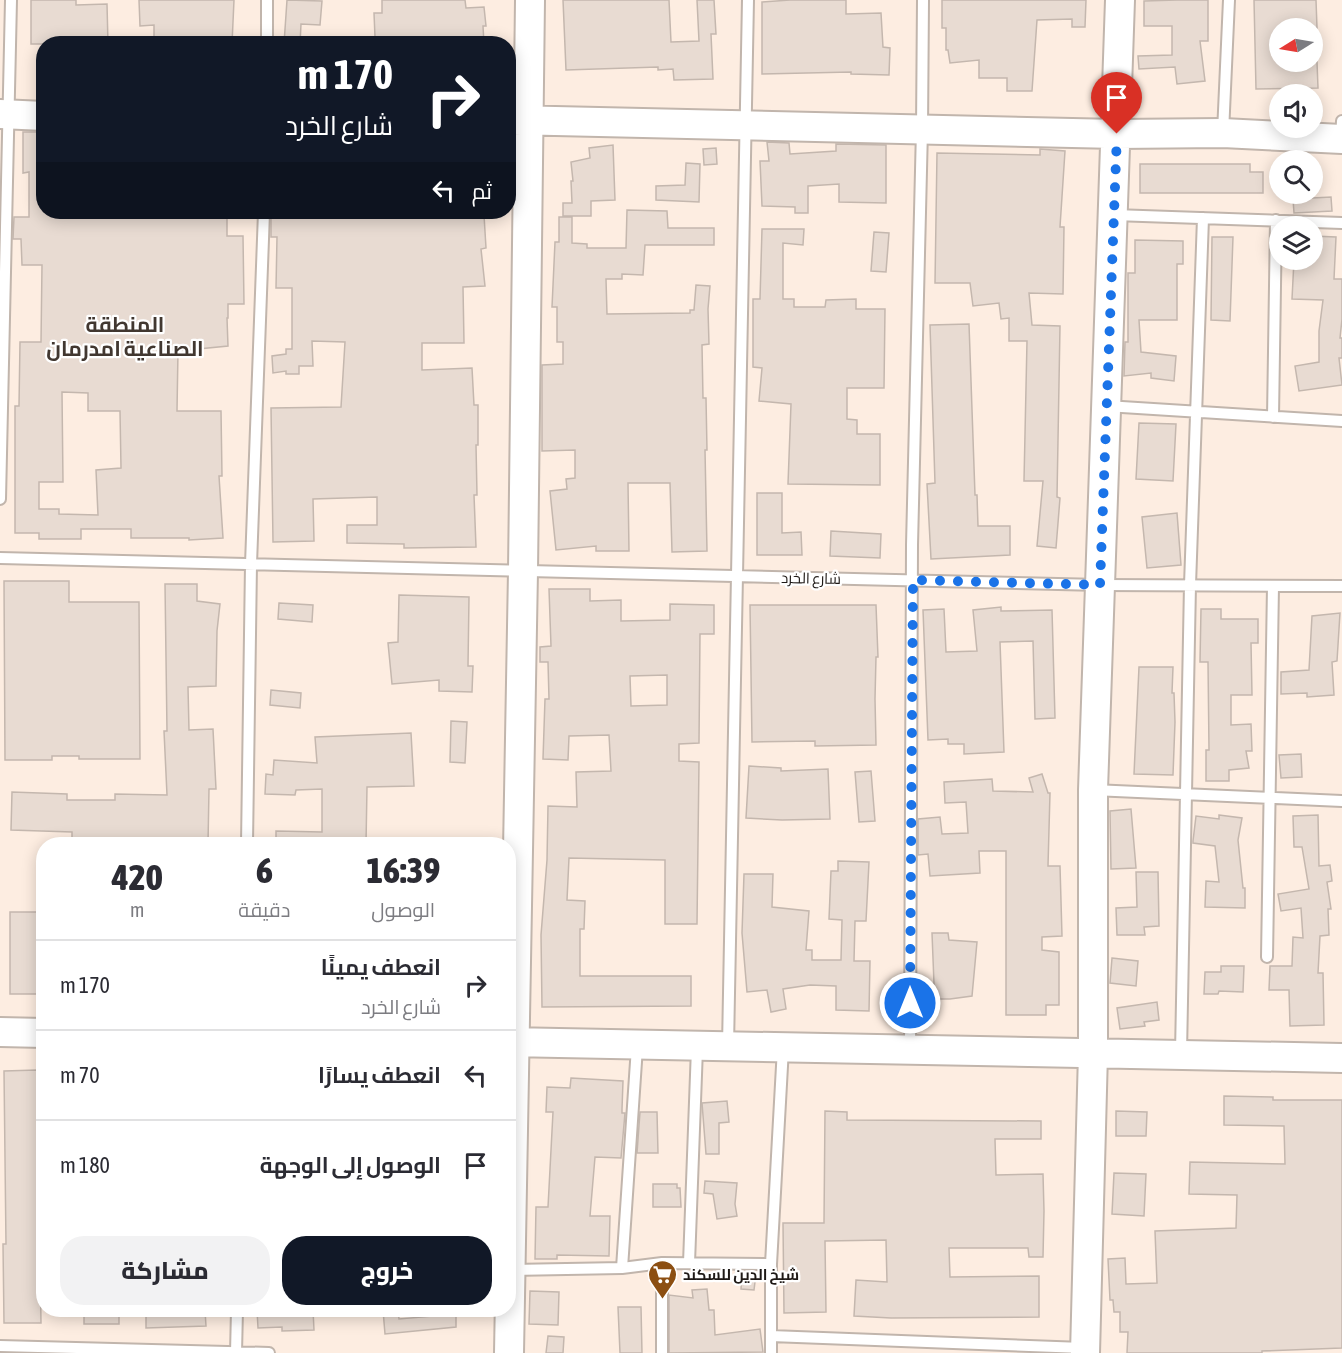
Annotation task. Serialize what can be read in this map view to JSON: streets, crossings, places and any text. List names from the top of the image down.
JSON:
{
  "streets": {
    "lane": ["شارع الخرد"]
  },
  "districts": ["المنطقة الصناعية امدرمان"],
  "places": {
    "supermarket": ["شيخ الدين للسكند"]
  },
  "north": "left",
  "page": {
    "turn": ["170 m", "شارع الخرد"],
    "then": "ثم",
    "eta": [
      "16:39",
      "الوصول",
      "6",
      "دقيقة",
      "420",
      "m"
    ],
    "list": [
      {
        "name": "انعطف يمينًا",
        "note": "شارع الخرد",
        "value": "170 m"
      },
      {
        "name": "انعطف يسارًا",
        "value": "70 m"
      },
      {
        "name": "الوصول إلى الوجهة",
        "value": "180 m"
      }
    ],
    "buttons": ["خروج", "مشاركة"]
  }
}
